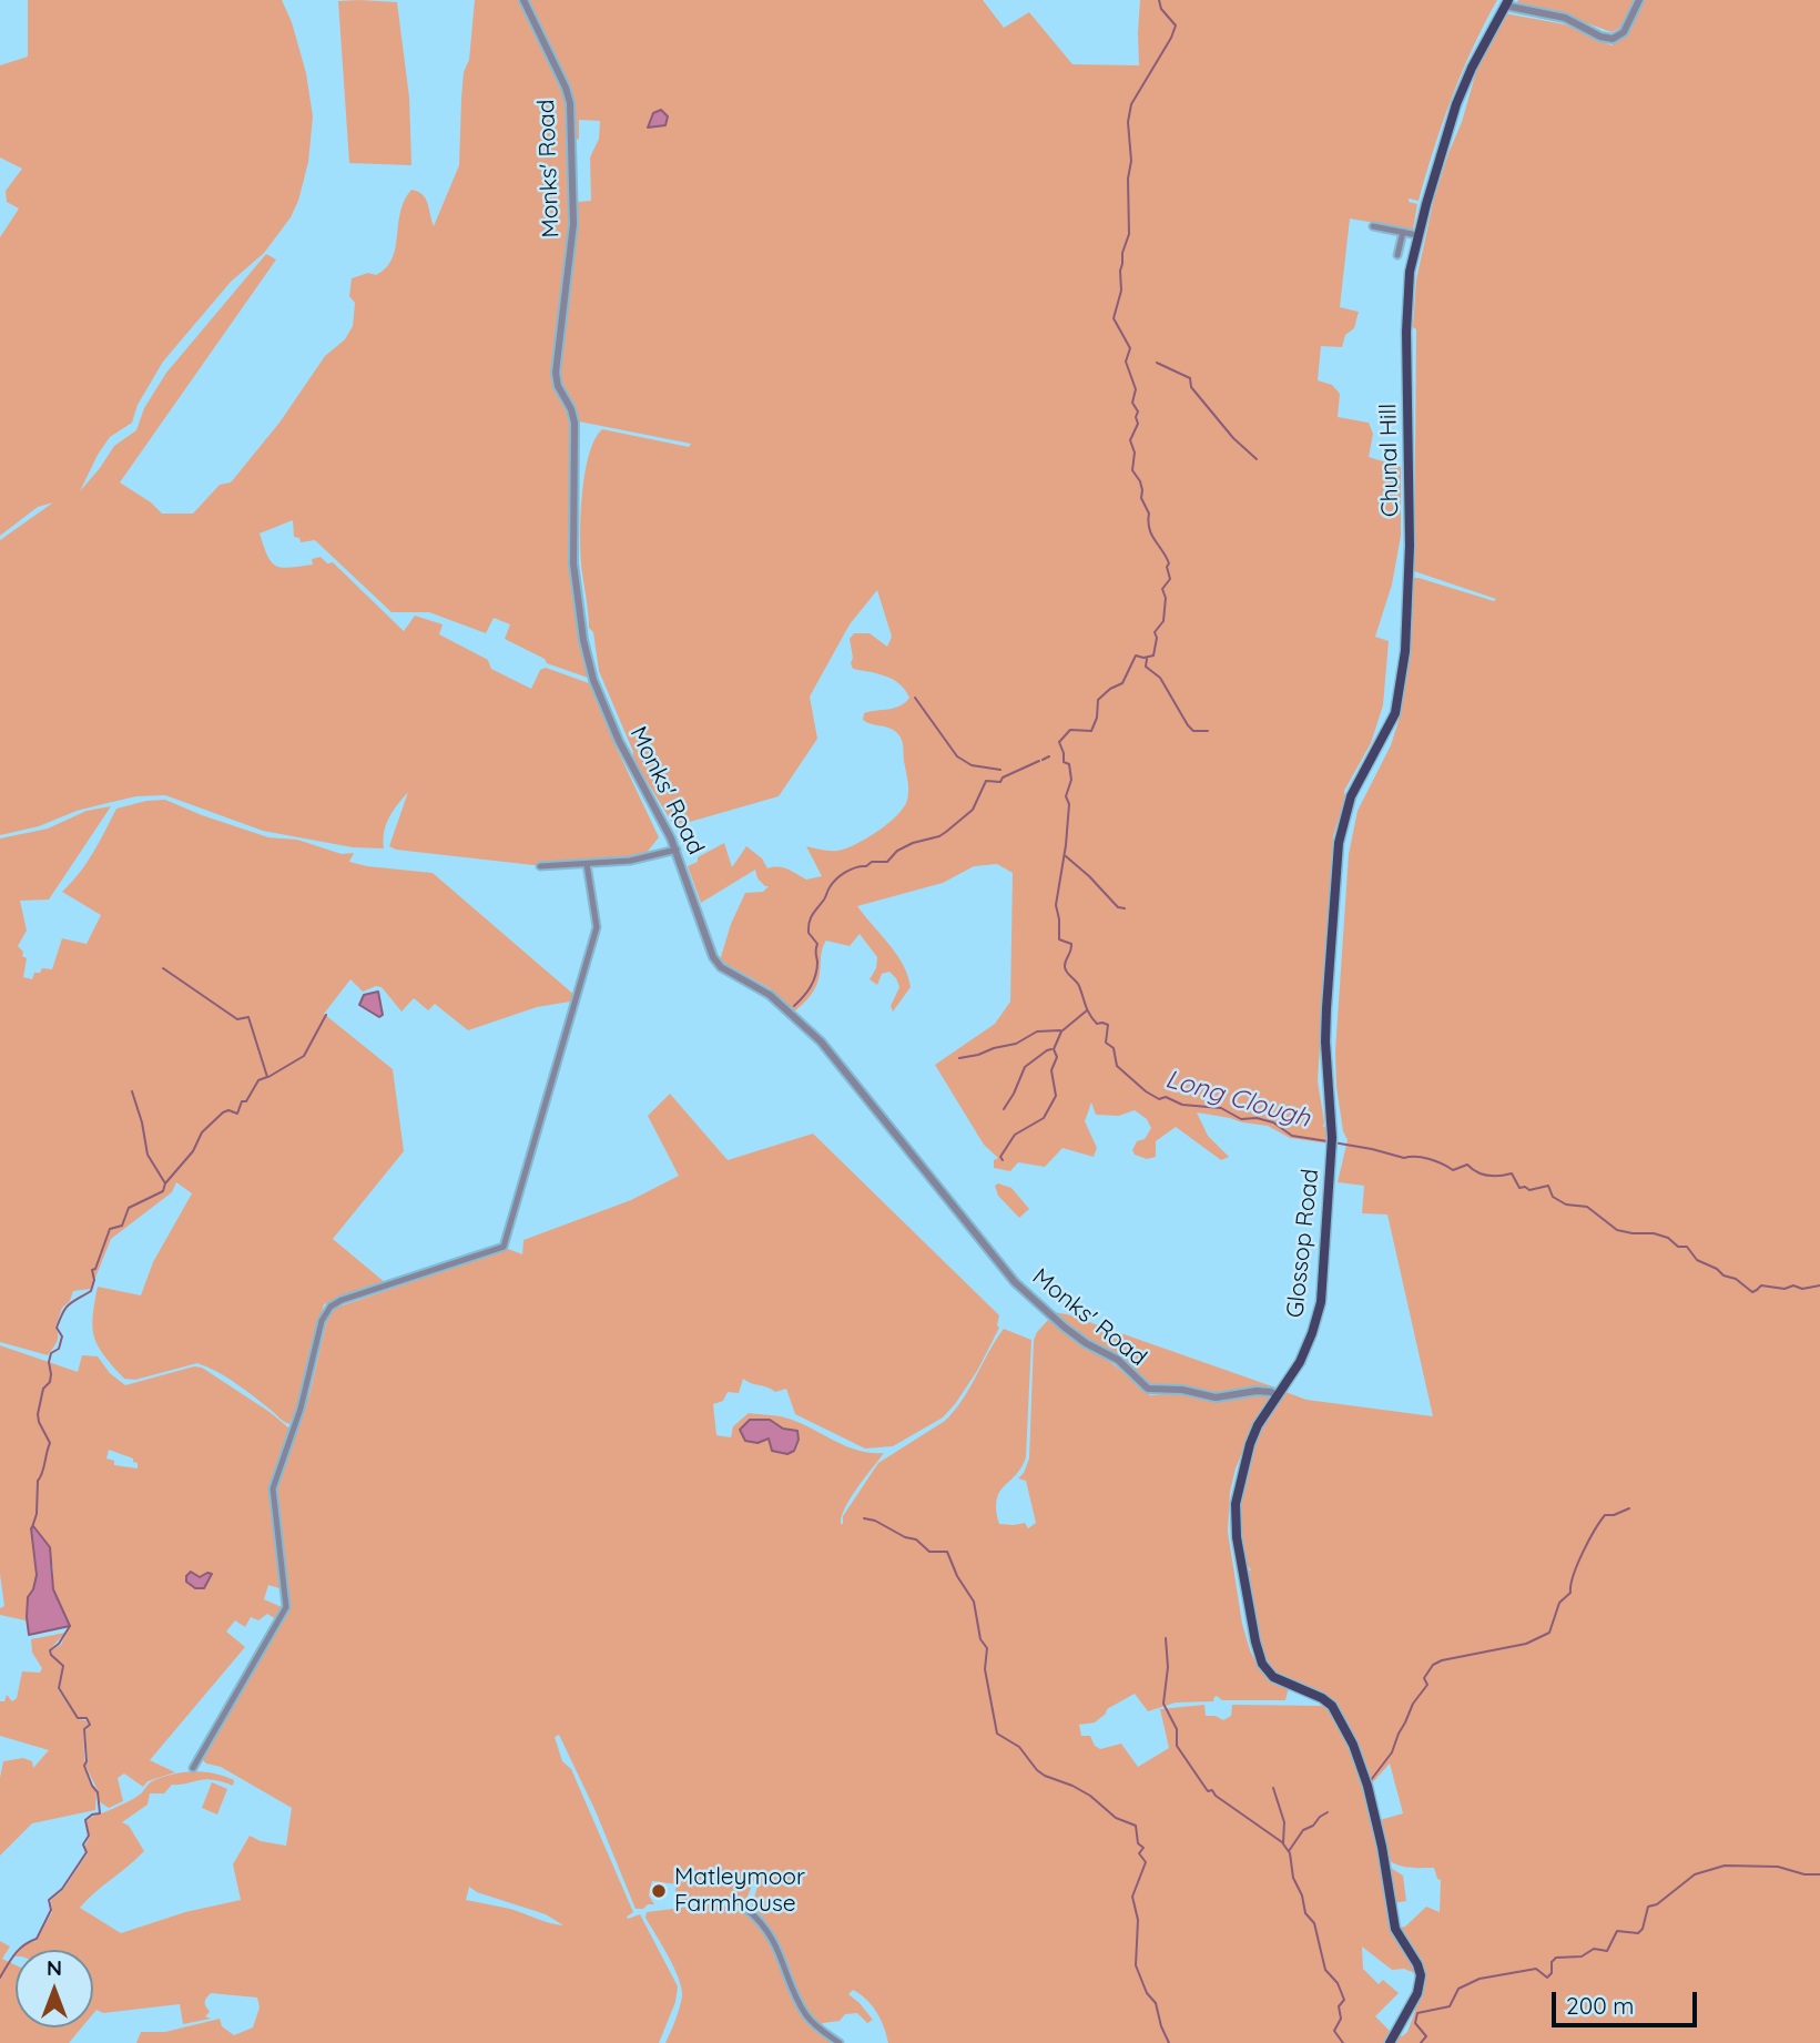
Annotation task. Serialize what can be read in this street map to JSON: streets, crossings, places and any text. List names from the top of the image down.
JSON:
{
  "streets": {
    "main road": ["Chunal Hill", "Glossop Road"],
    "street": ["Monks' Road"]
  },
  "crossings": [
    ["Monks' Road", "Glossop Road"],
    ["Chunal Hill", "Glossop Road"]
  ],
  "water": ["Long Clough"],
  "places": ["Matleymoor Farmhouse"],
  "scale_bar": "200 m",
  "north": "top"
}
